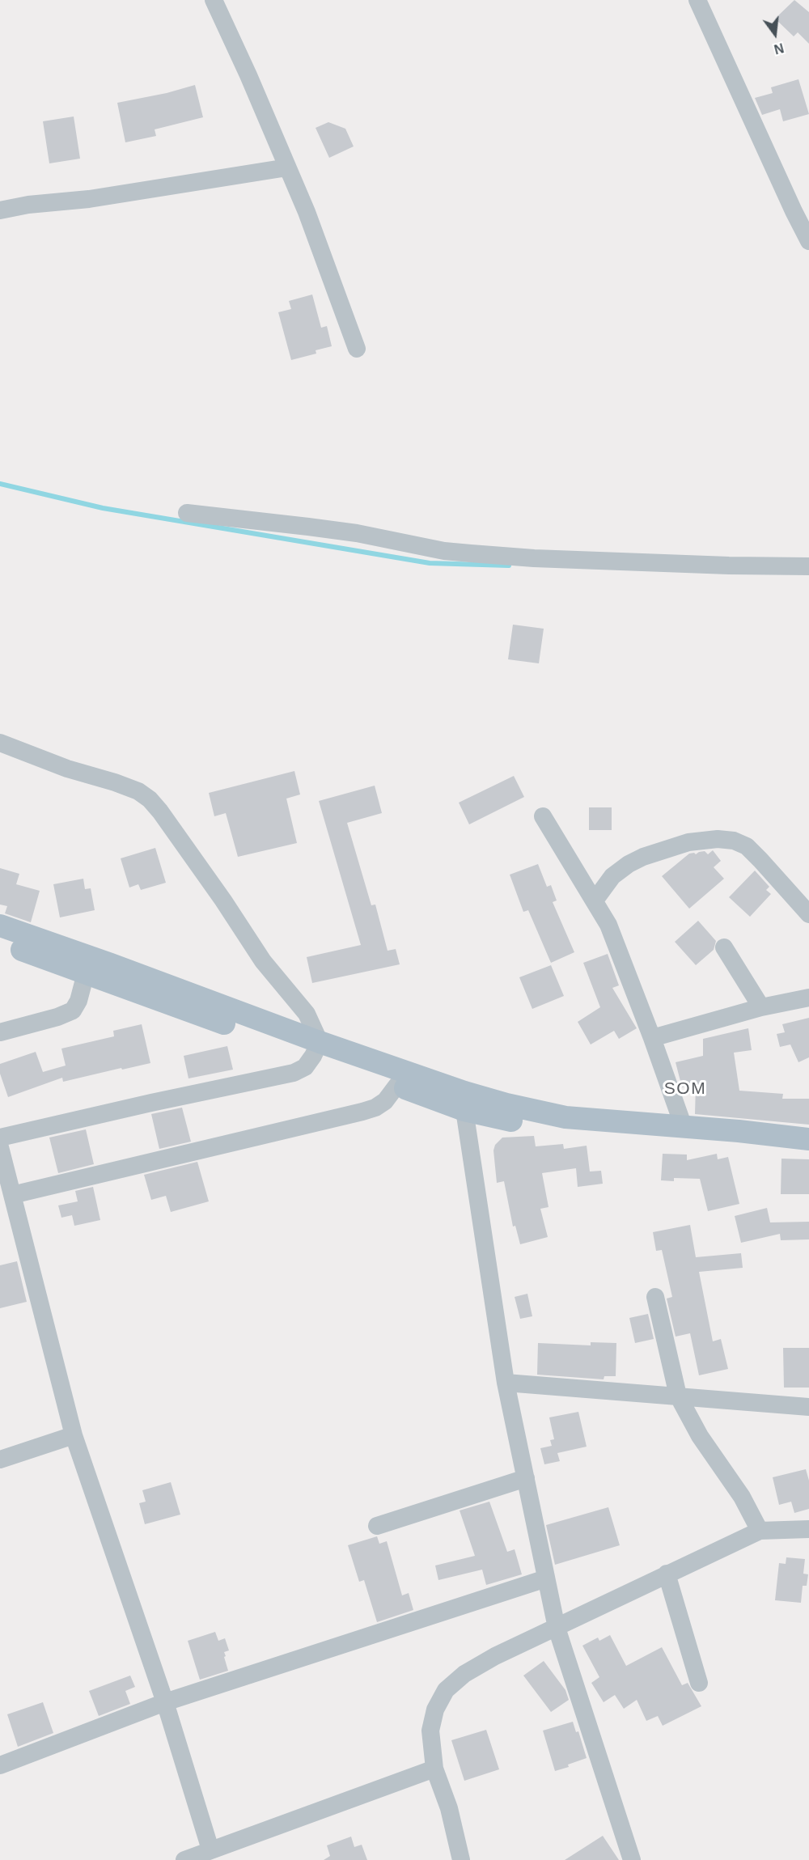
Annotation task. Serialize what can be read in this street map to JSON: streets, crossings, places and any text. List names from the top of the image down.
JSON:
{
  "districts": ["SOM"],
  "north": "bottom"
}
